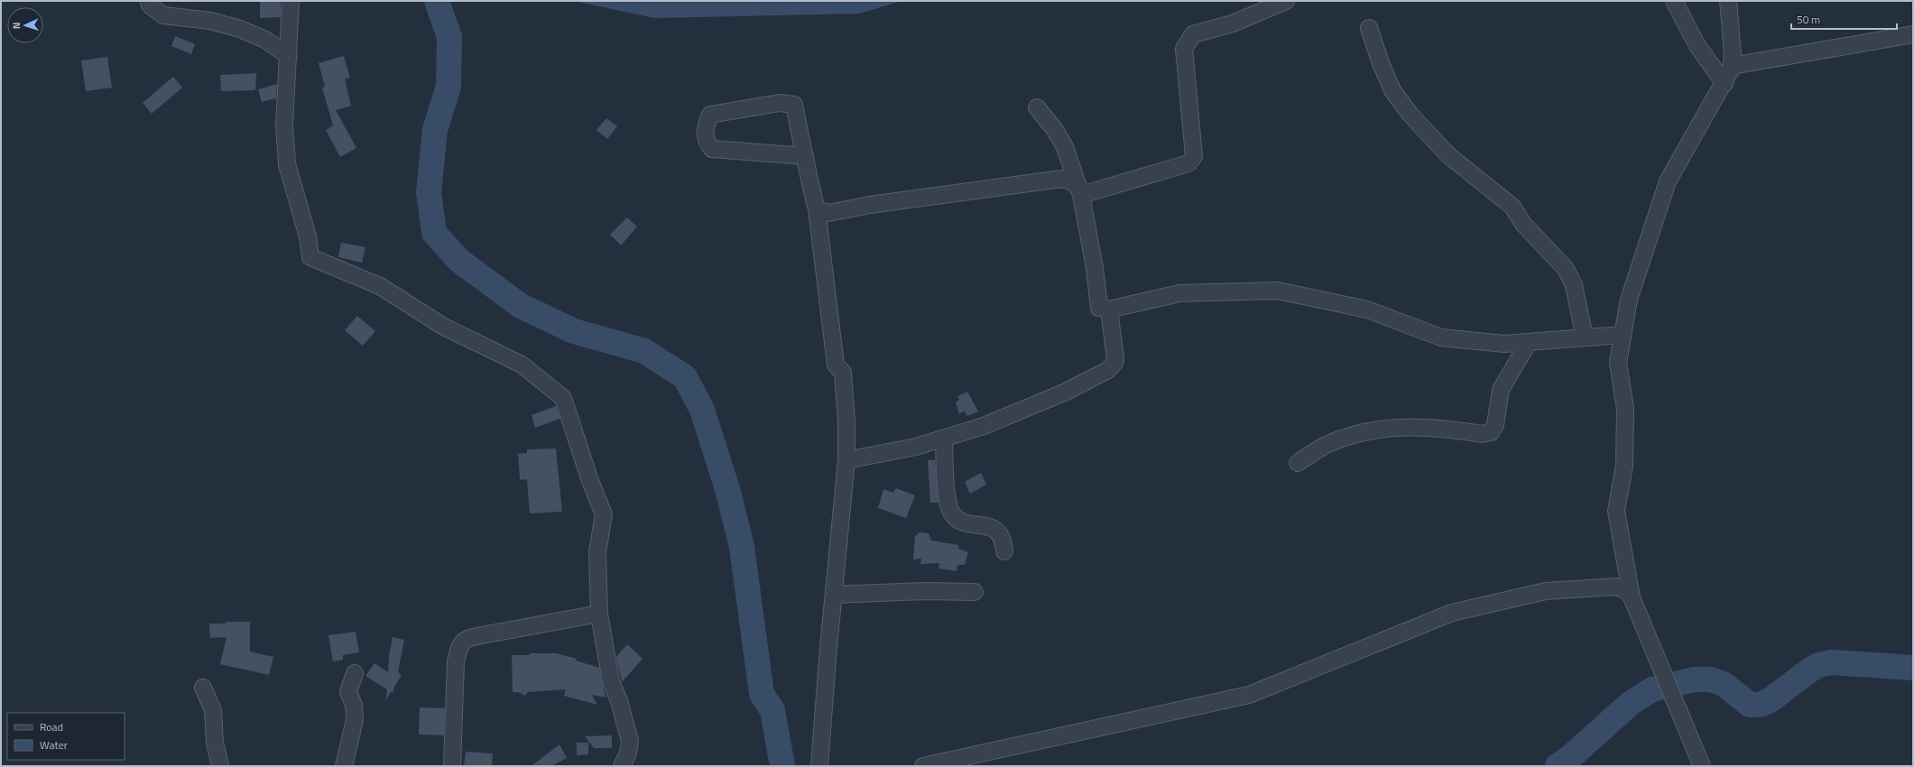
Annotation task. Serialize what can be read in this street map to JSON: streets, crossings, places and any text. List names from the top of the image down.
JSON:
{
  "legend": ["Road", "Water"],
  "scale_bar": "50 m",
  "north": "left"
}
